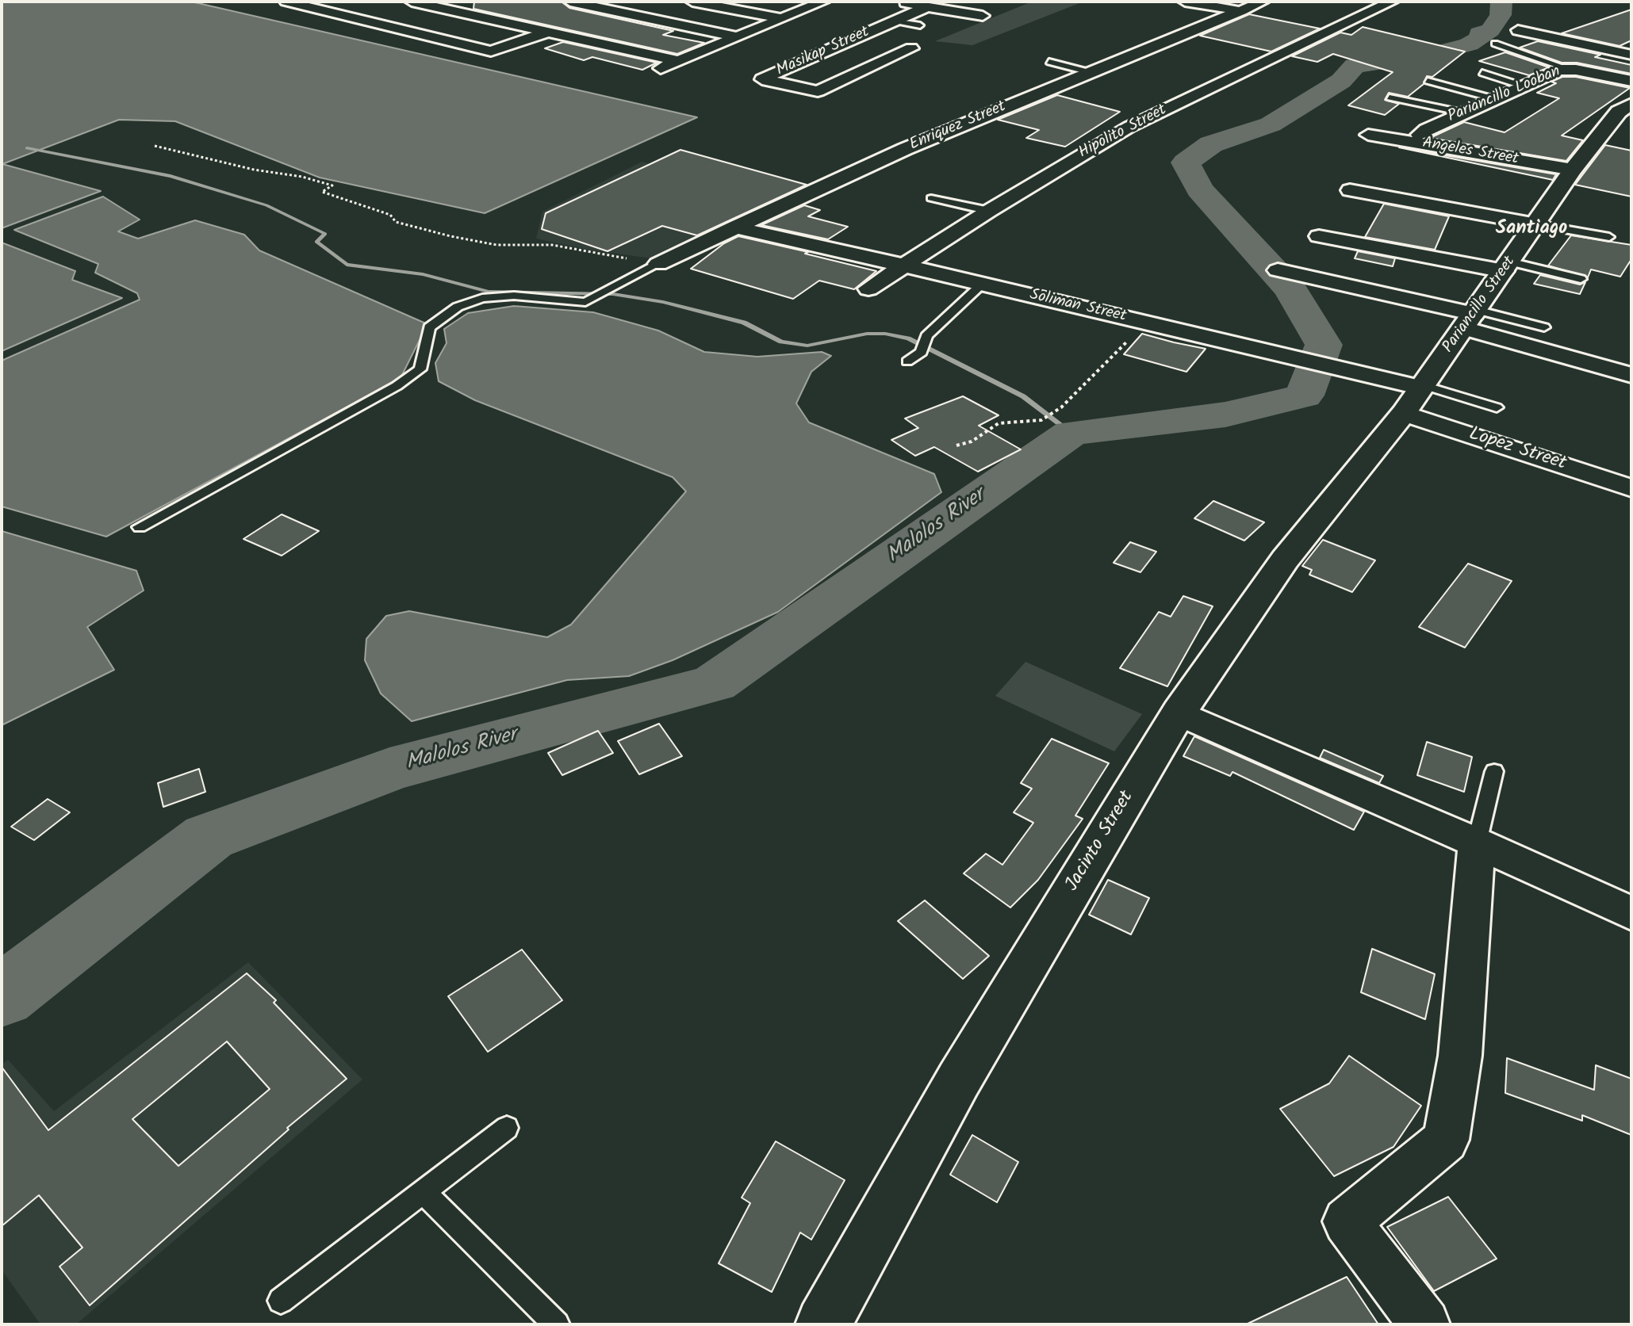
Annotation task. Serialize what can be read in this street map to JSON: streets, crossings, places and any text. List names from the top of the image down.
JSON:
{
  "streets": {
    "main road": ["Pariancillo Street", "Jacinto Street"],
    "street": [
      "Masikap Street",
      "Pariancillo Looban",
      "Enriquez Street",
      "Hipolito Street",
      "Angeles Street",
      "Soliman Street",
      "Lopez Street"
    ]
  },
  "crossings": [
    ["Pariancillo Looban", "Angeles Street"],
    ["Enriquez Street", "Soliman Street"],
    ["Hipolito Street", "Soliman Street"],
    ["Angeles Street", "Pariancillo Street"],
    ["Pariancillo Street", "Soliman Street"],
    ["Pariancillo Street", "Lopez Street"],
    ["Pariancillo Street", "Jacinto Street"],
    ["Soliman Street", "Lopez Street"],
    ["Soliman Street", "Jacinto Street"],
    ["Lopez Street", "Jacinto Street"]
  ],
  "districts": ["Santiago"],
  "water": ["Malolos River"]
}
